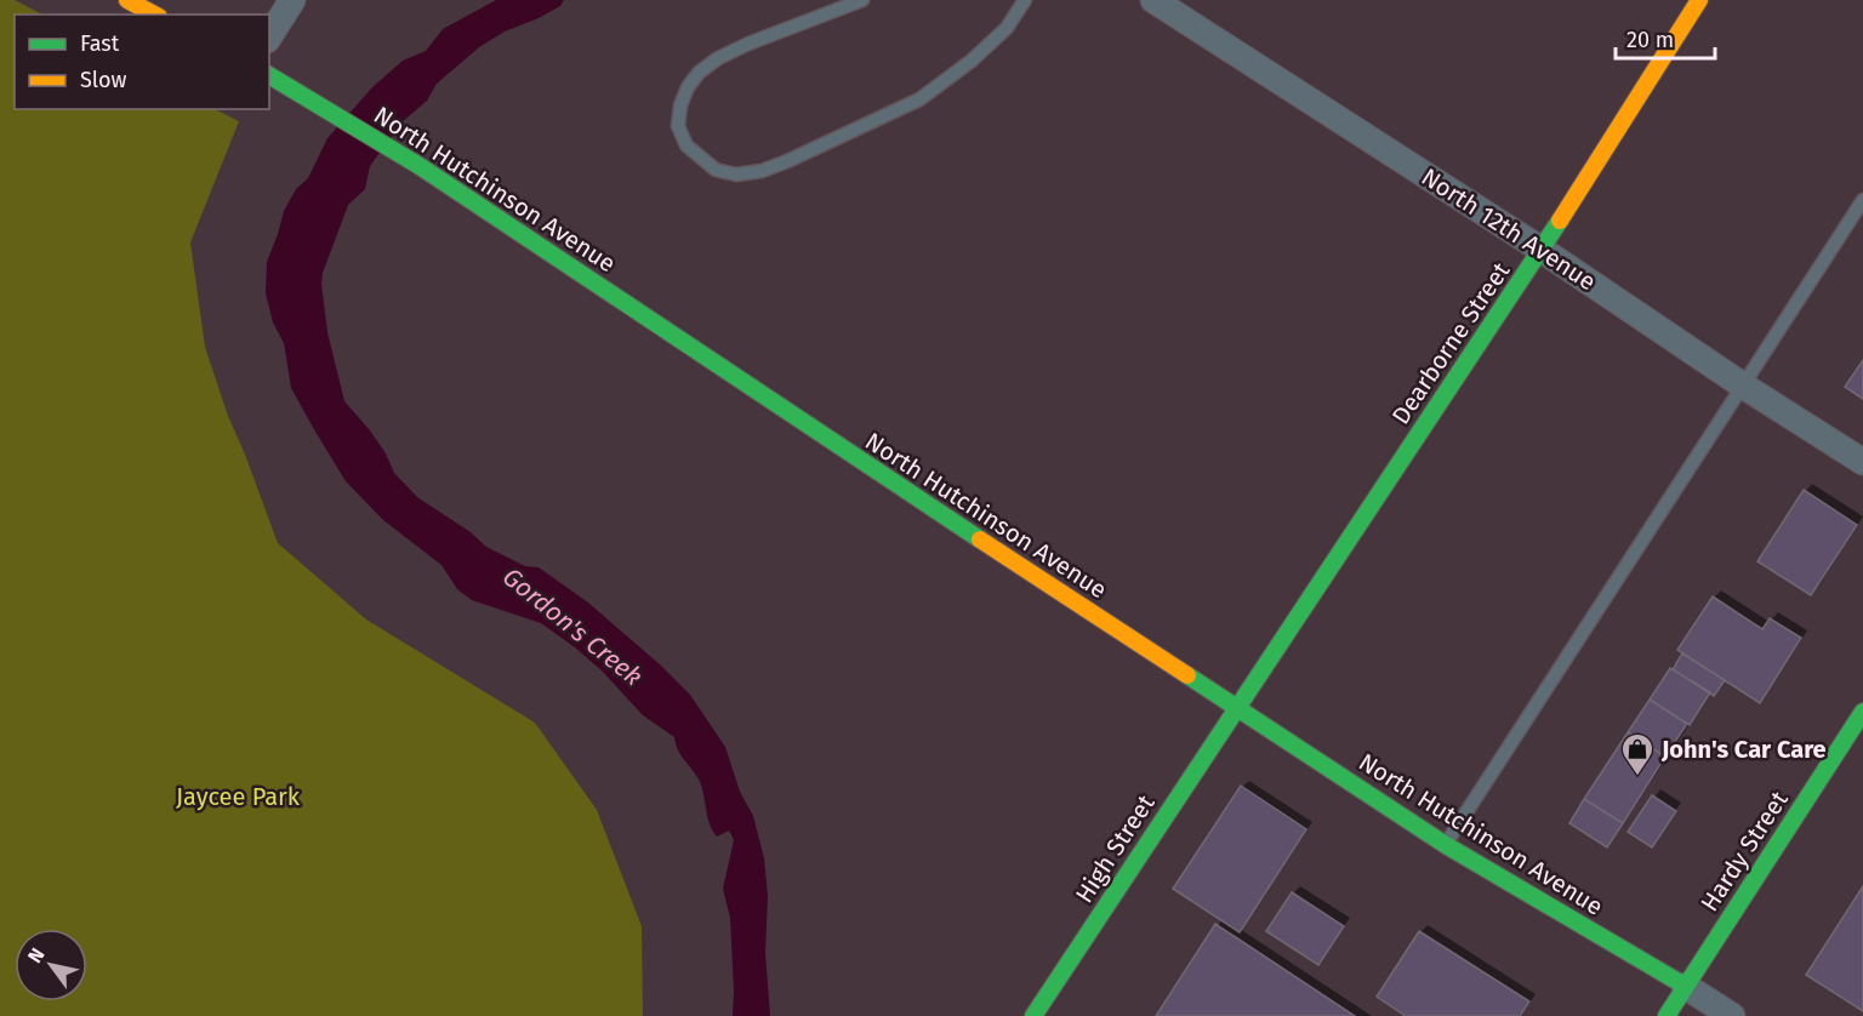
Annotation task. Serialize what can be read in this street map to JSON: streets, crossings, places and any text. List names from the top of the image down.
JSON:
{
  "streets": {
    "main road": [
      "North Hutchinson Avenue",
      "Dearborne Street",
      "High Street",
      "Hardy Street"
    ],
    "street": ["North 12th Avenue"]
  },
  "crossings": [
    ["North Hutchinson Avenue", "Dearborne Street"],
    ["North Hutchinson Avenue", "High Street"],
    ["North Hutchinson Avenue", "Hardy Street"],
    ["North 12th Avenue", "Dearborne Street"],
    ["Dearborne Street", "High Street"]
  ],
  "water": ["Gordon's Creek"],
  "parks": ["Jaycee Park"],
  "places": {
    "shop": ["John's Car Care"]
  },
  "legend": ["Fast", "Slow"],
  "scale_bar": "20 m",
  "north": "top left"
}
